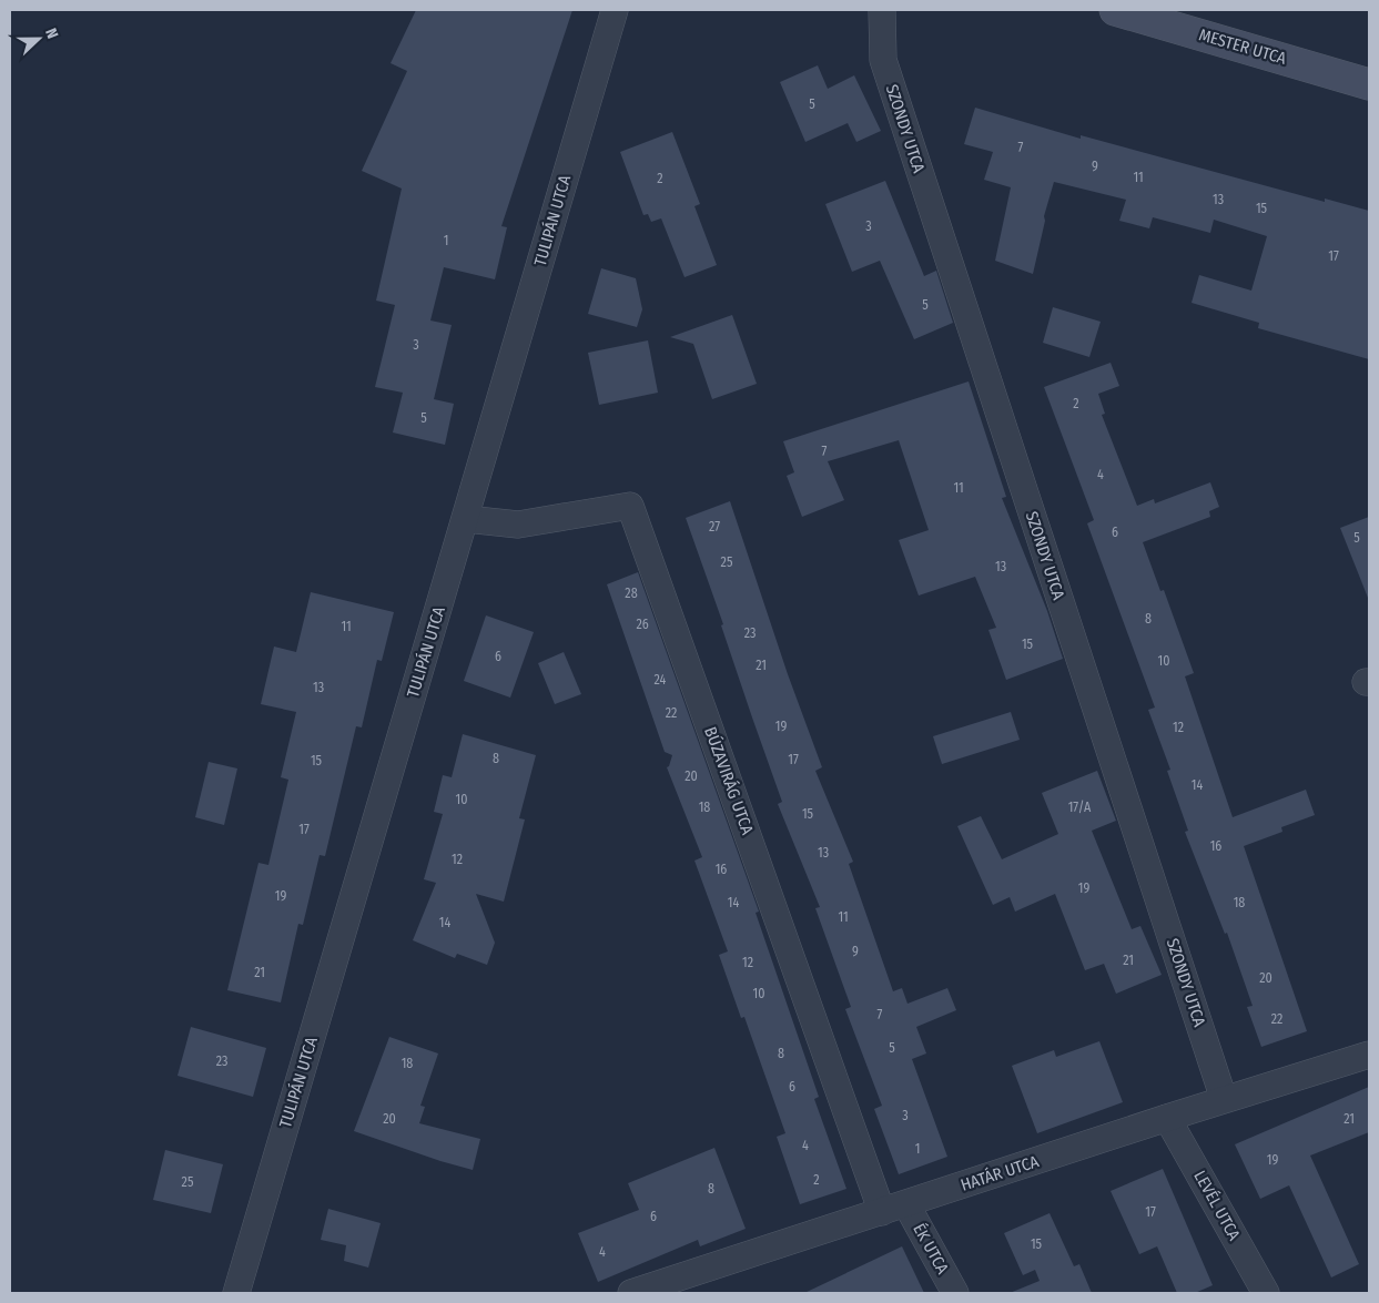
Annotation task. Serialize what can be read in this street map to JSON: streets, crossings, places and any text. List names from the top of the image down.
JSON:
{
  "streets": {
    "main road": ["MESTER UTCA"],
    "street": [
      "SZONDY UTCA",
      "TULIPÁN UTCA",
      "BÚZAVIRÁG UTCA",
      "HATÁR UTCA",
      "LEVÉL UTCA",
      "ÉK UTCA"
    ]
  },
  "crossings": [
    ["SZONDY UTCA", "HATÁR UTCA"],
    ["TULIPÁN UTCA", "BÚZAVIRÁG UTCA"],
    ["BÚZAVIRÁG UTCA", "HATÁR UTCA"],
    ["BÚZAVIRÁG UTCA", "ÉK UTCA"],
    ["HATÁR UTCA", "LEVÉL UTCA"],
    ["HATÁR UTCA", "ÉK UTCA"]
  ],
  "house_numbers": [
    "5",
    "7",
    "9",
    "11",
    "2",
    "13",
    "15",
    "3",
    "1",
    "17",
    "5",
    "3",
    "2",
    "5",
    "7",
    "4",
    "11",
    "27",
    "6",
    "5",
    "25",
    "13",
    "28",
    "8",
    "26",
    "11",
    "23",
    "15",
    "6",
    "10",
    "21",
    "24",
    "13",
    "22",
    "19",
    "12",
    "8",
    "17",
    "15",
    "20",
    "14",
    "10",
    "18",
    "17/A",
    "15",
    "17",
    "16",
    "13",
    "12",
    "16",
    "19",
    "19",
    "14",
    "18",
    "11",
    "14",
    "9",
    "21",
    "12",
    "21",
    "20",
    "10",
    "7",
    "22",
    "5",
    "8",
    "23",
    "18",
    "6",
    "3",
    "20",
    "21",
    "4",
    "1",
    "19",
    "2",
    "25",
    "8",
    "17",
    "6",
    "15",
    "4"
  ],
  "north": "right"
}
